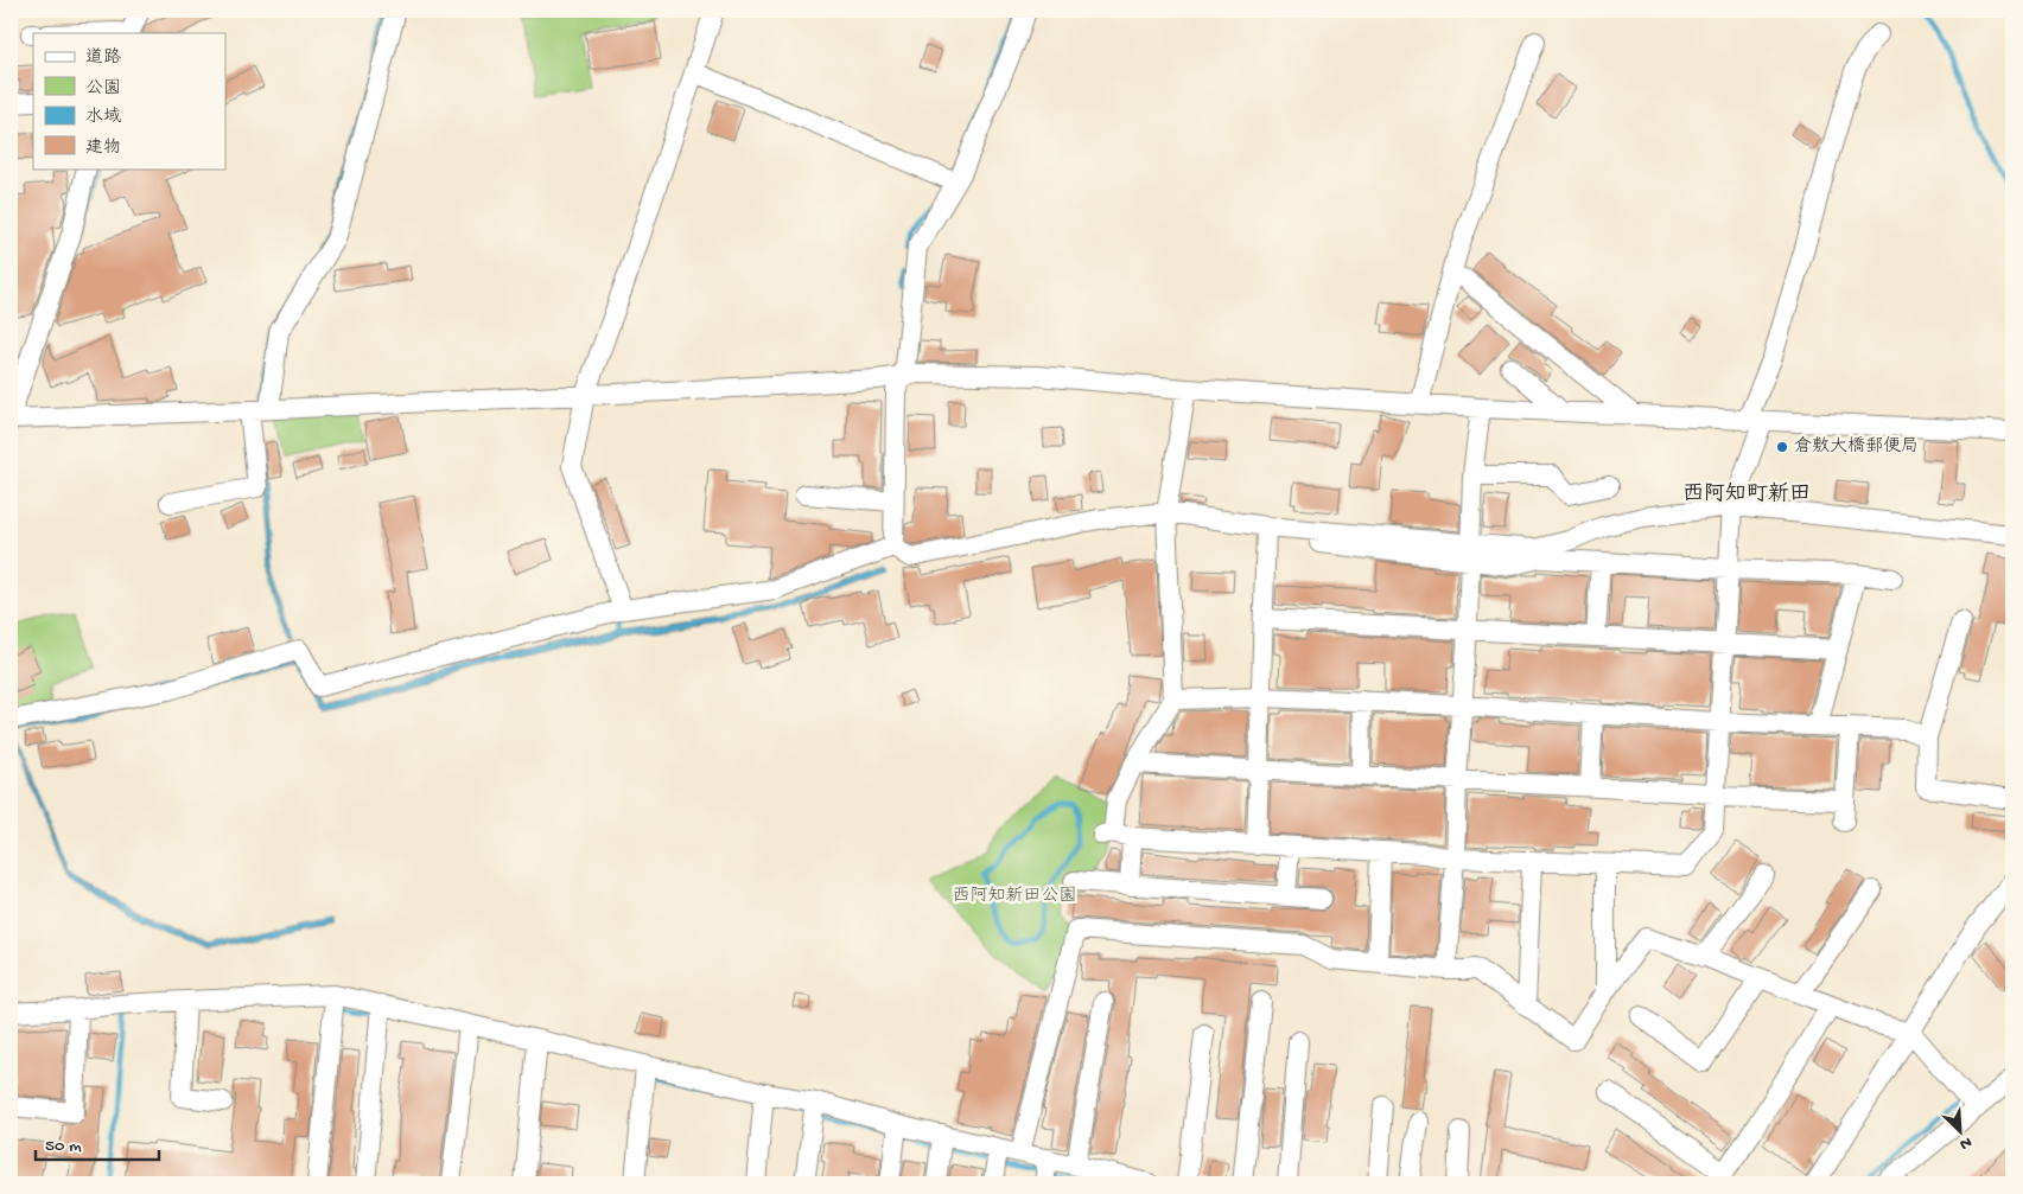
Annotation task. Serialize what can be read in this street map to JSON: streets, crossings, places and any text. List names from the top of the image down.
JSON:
{
  "districts": ["西阿知町新田"],
  "parks": ["西阿知新田公園"],
  "places": ["倉敷大橋郵便局"],
  "legend": [
    "道路",
    "公園",
    "水域",
    "建物"
  ],
  "scale_bar": "50 m",
  "north": "bottom right"
}
